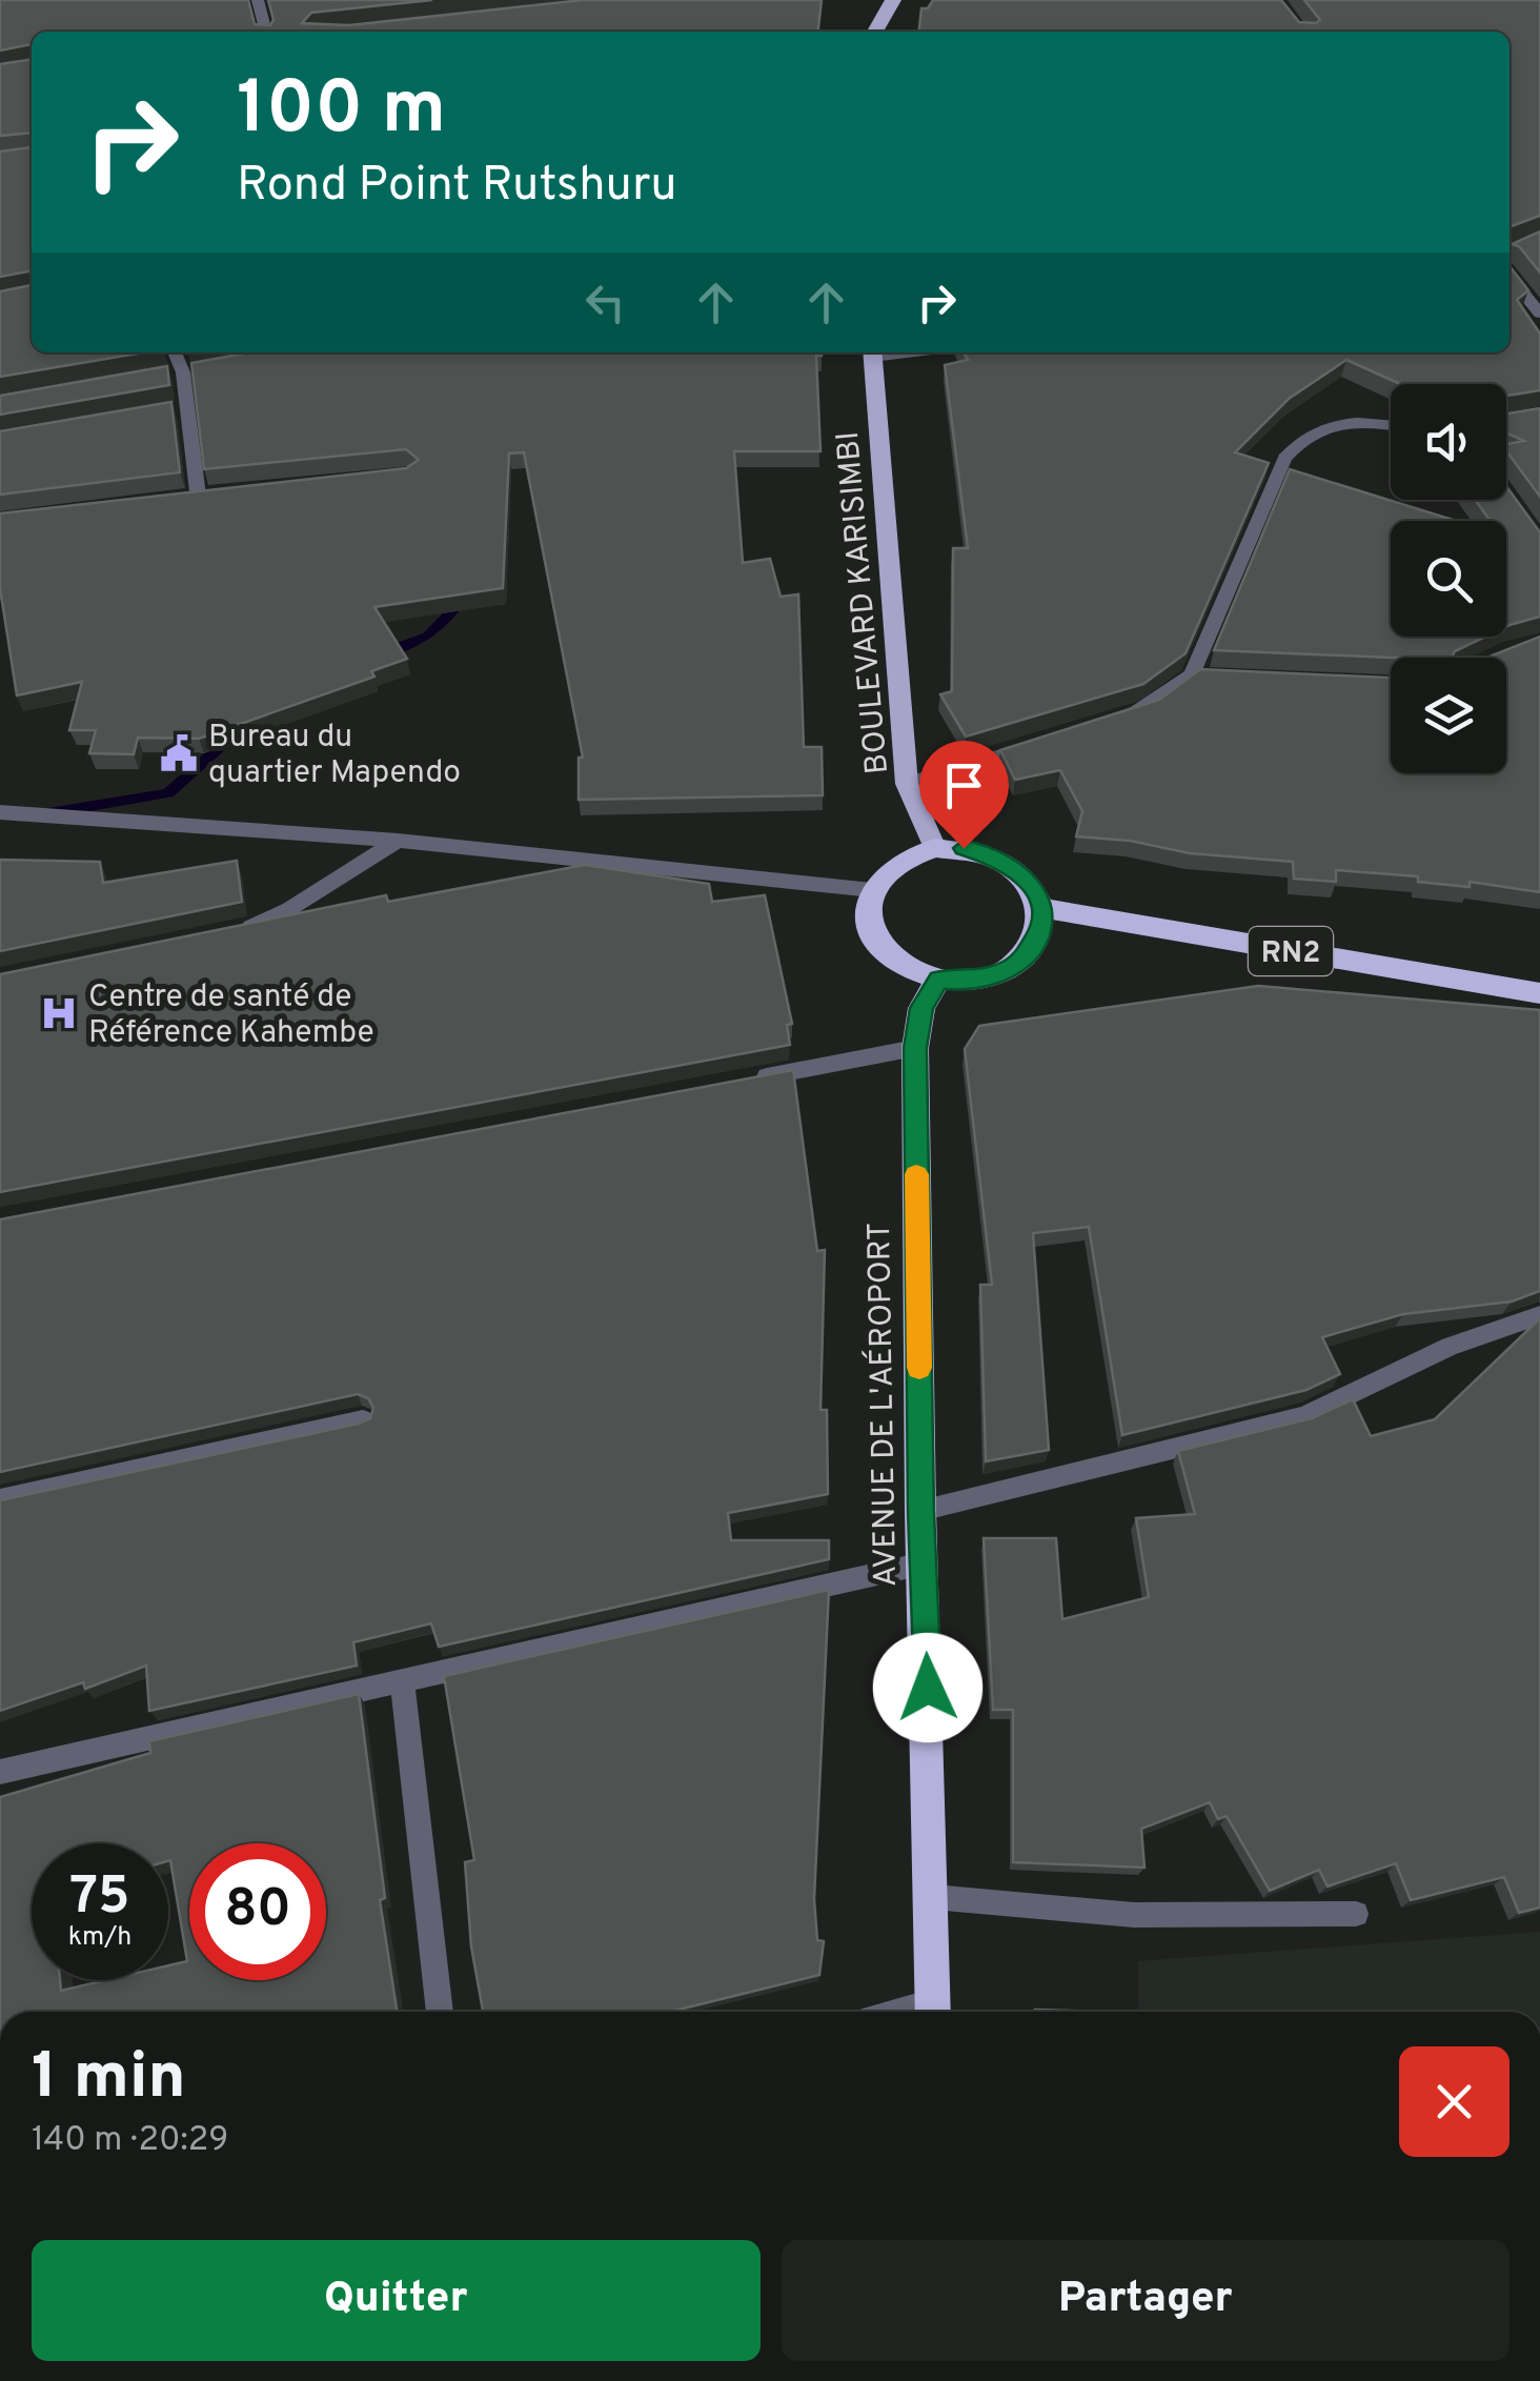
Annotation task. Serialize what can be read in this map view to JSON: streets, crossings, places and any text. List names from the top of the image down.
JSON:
{
  "streets": {
    "highway": ["RN2", "AVENUE DE L'AÉROPORT"],
    "main road": ["BOULEVARD KARISIMBI"]
  },
  "crossings": [
    ["BOULEVARD KARISIMBI", "RN2"],
    ["BOULEVARD KARISIMBI", "AVENUE DE L'AÉROPORT"],
    ["RN2", "AVENUE DE L'AÉROPORT"]
  ],
  "places": {
    "public building": ["Bureau du quartier Mapendo"],
    "hospital": ["Centre de santé de Référence Kahembe"]
  },
  "page": {
    "turn": ["100 m", "Rond Point Rutshuru"],
    "speed": "75 km/h",
    "limit": "80",
    "heading": ["1 min", "140 m · 20:29"],
    "buttons": ["Quitter", "Partager"]
  }
}
